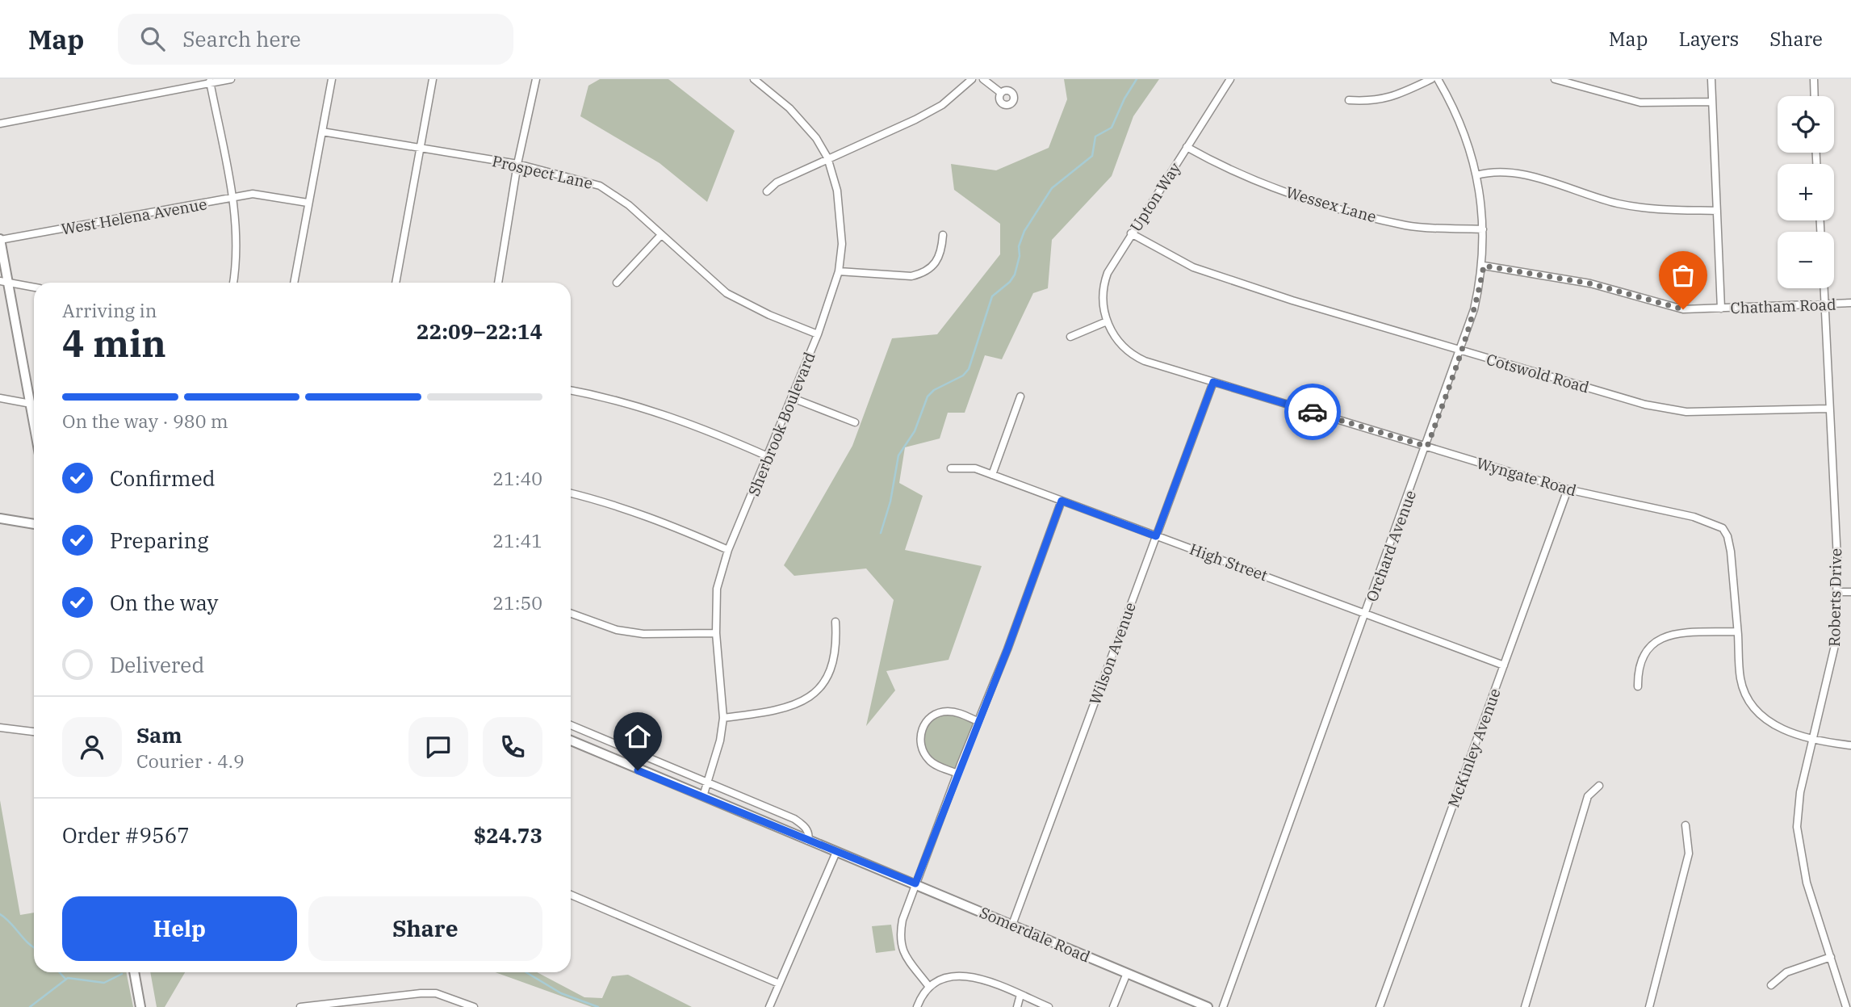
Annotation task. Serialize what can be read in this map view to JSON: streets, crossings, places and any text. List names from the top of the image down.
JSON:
{
  "streets": {
    "main road": ["Somerdale Road"],
    "street": [
      "Prospect Lane",
      "Upton Way",
      "Wessex Lane",
      "West Helena Avenue",
      "Chatham Road",
      "Cotswold Road",
      "Sherbrook Boulevard",
      "Wyngate Road",
      "Orchard Avenue",
      "High Street",
      "Roberts Drive",
      "Wilson Avenue",
      "McKinley Avenue"
    ]
  },
  "crossings": [
    ["Prospect Lane", "Sherbrook Boulevard"],
    ["Upton Way", "Wessex Lane"],
    ["Upton Way", "Cotswold Road"],
    ["Upton Way", "Wyngate Road"],
    ["Wessex Lane", "Orchard Avenue"],
    ["Chatham Road", "Orchard Avenue"],
    ["Chatham Road", "Roberts Drive"],
    ["Cotswold Road", "Orchard Avenue"],
    ["Cotswold Road", "Roberts Drive"],
    ["Sherbrook Boulevard", "Somerdale Road"],
    ["Wyngate Road", "Orchard Avenue"],
    ["Wyngate Road", "Roberts Drive"],
    ["Wyngate Road", "Wilson Avenue"],
    ["Wyngate Road", "McKinley Avenue"],
    ["Orchard Avenue", "High Street"],
    ["High Street", "Wilson Avenue"],
    ["High Street", "McKinley Avenue"],
    ["Wilson Avenue", "Somerdale Road"]
  ],
  "page": {
    "header": "Map",
    "search": "Search here",
    "nav": ["Map", "Layers", "Share"],
    "map_buttons": ["+", "−"],
    "heading": ["4 min", "Arriving in", "22:09–22:14"],
    "panel": [
      "Sam",
      "Courier · 4.9",
      "Order #9567",
      "$24.73"
    ],
    "bar": "On the way · 980 m",
    "list": [
      ["Confirmed", "21:40"],
      ["Preparing", "21:41"],
      ["On the way", "21:50"],
      "Delivered"
    ],
    "buttons": ["Help", "Share"]
  }
}
